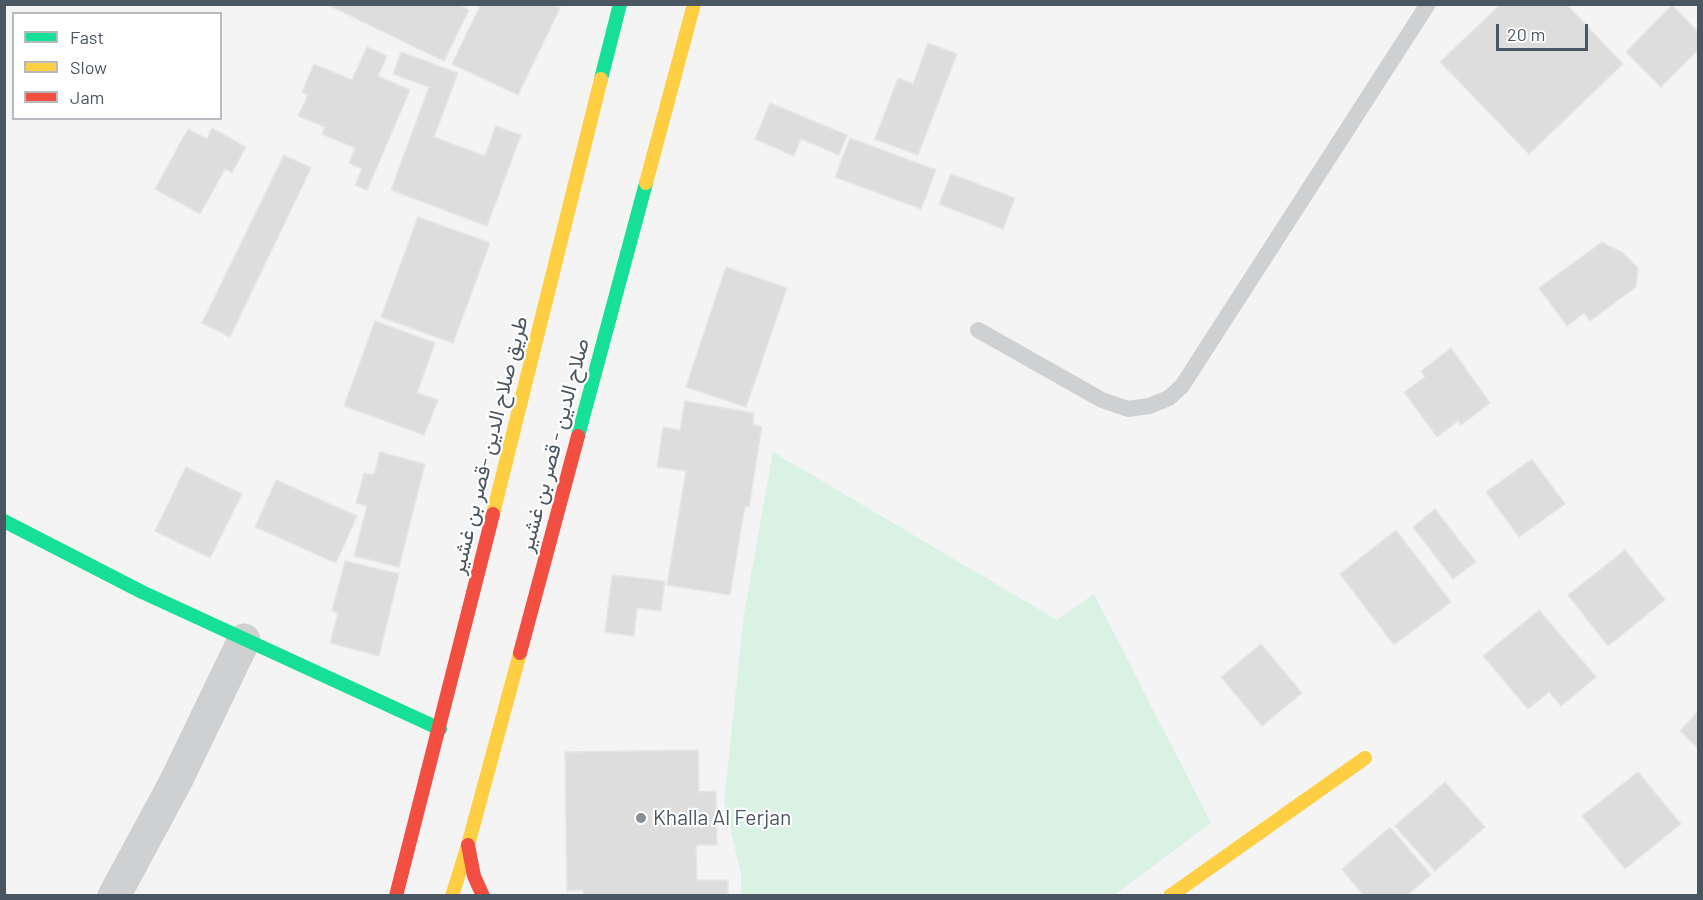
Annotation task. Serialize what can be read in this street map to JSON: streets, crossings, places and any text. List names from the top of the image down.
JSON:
{
  "streets": {
    "main road": ["طريق صلاح الدين -قصر بن غشير", "صلاح الدين - قصر بن غشير"]
  },
  "places": ["Khalla Al Ferjan"],
  "legend": ["Fast", "Slow", "Jam"],
  "scale_bar": "20 m"
}
